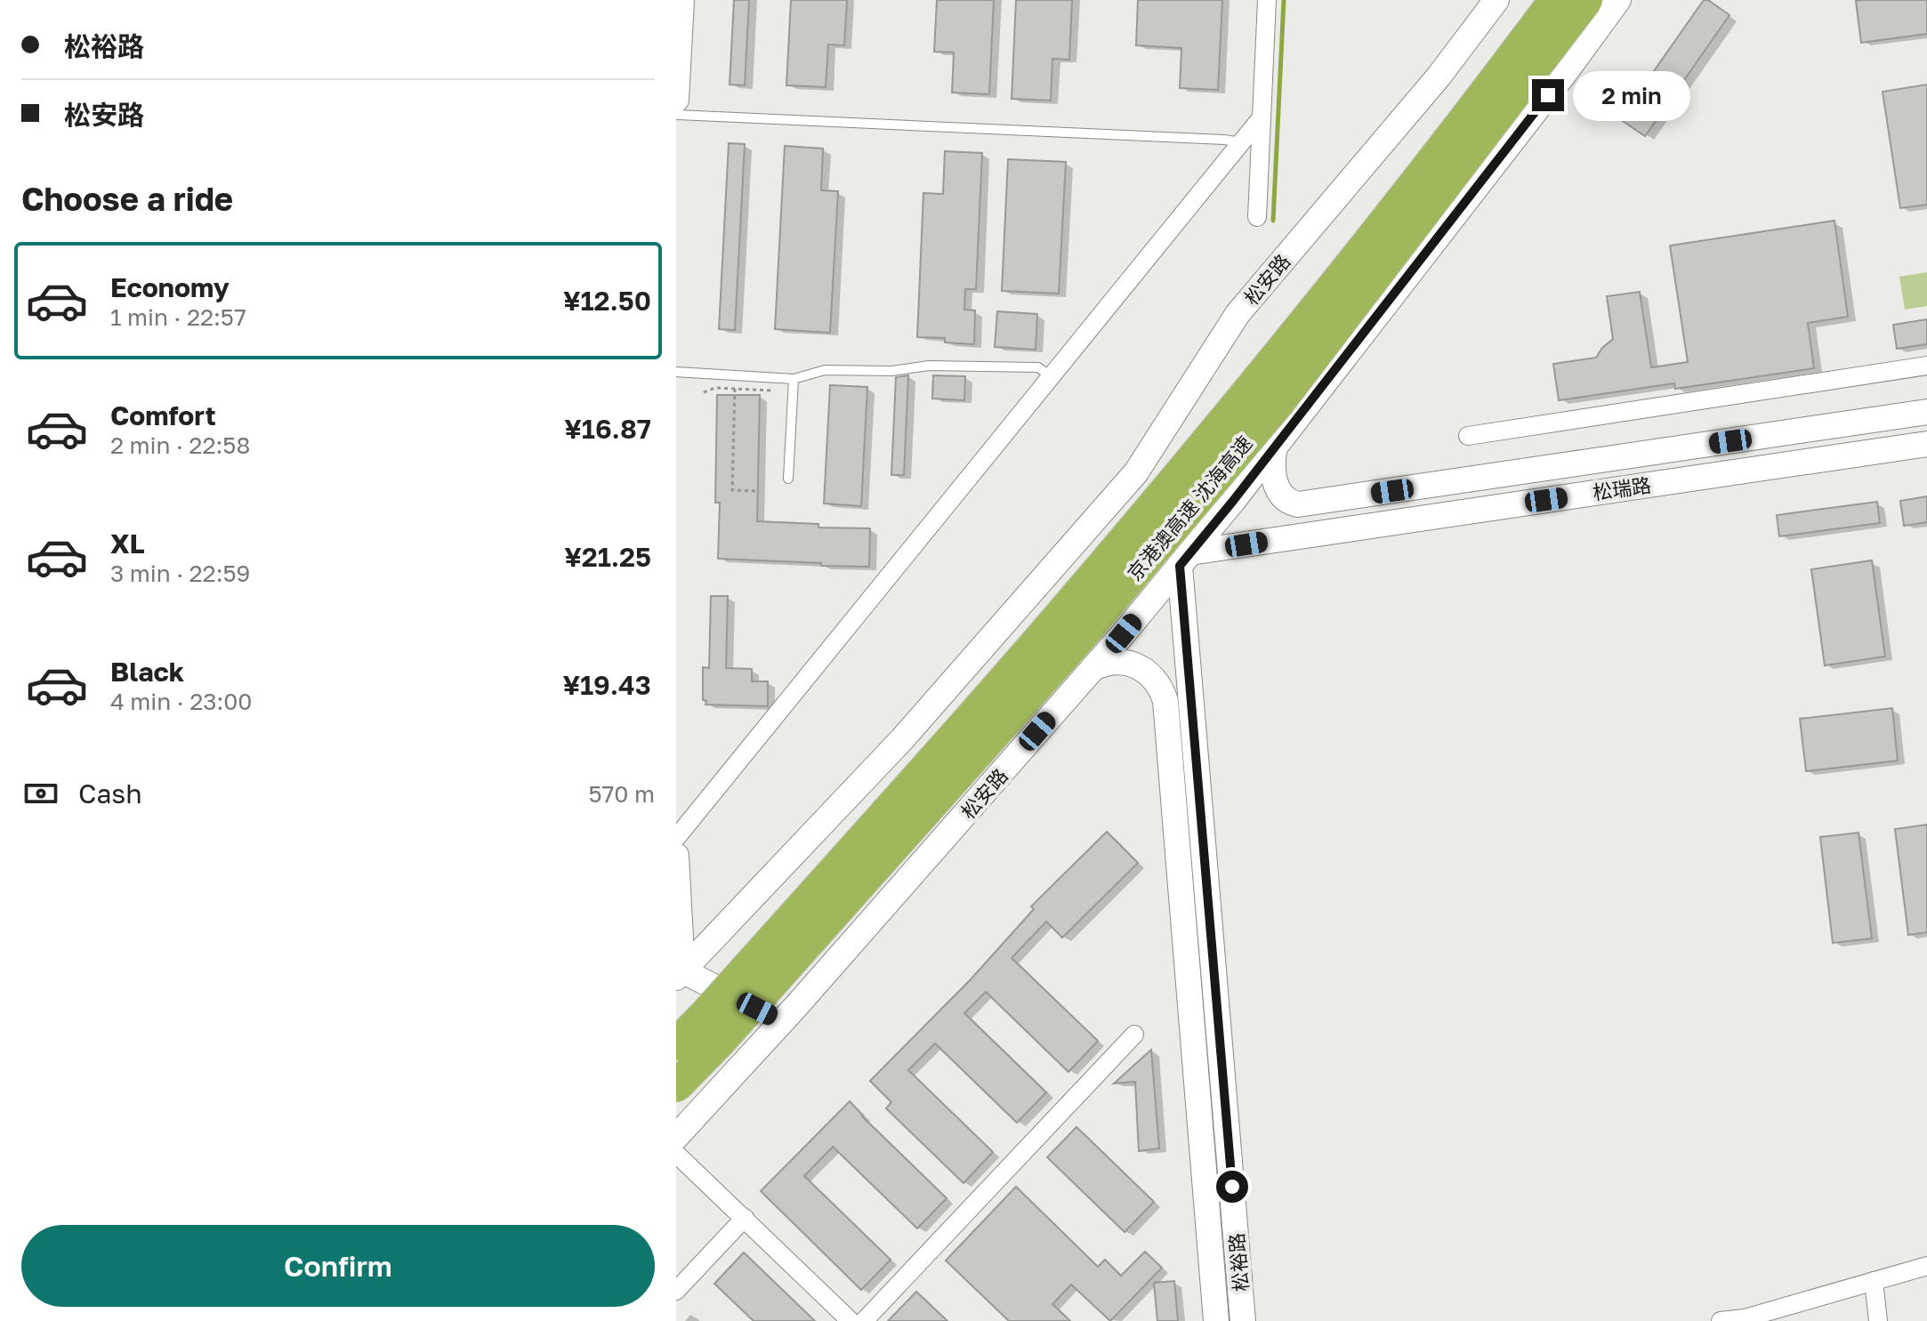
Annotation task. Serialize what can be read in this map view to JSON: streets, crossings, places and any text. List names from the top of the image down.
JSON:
{
  "streets": {
    "highway": ["京港澳高速 沈海高速"],
    "street": ["松安路", "松瑞路", "松裕路"]
  },
  "crossings": [
    ["松安路", "松瑞路"],
    ["松安路", "松裕路"],
    ["松瑞路", "松裕路"]
  ],
  "page": {
    "banner": ["松裕路", "松安路"],
    "bubble": "2 min",
    "heading": "Choose a ride",
    "list": [
      {
        "name": "Economy",
        "note": "1 min · 22:57",
        "value": "¥12.50"
      },
      {
        "name": "Comfort",
        "note": "2 min · 22:58",
        "value": "¥16.87"
      },
      {
        "name": "XL",
        "note": "3 min · 22:59",
        "value": "¥21.25"
      },
      {
        "name": "Black",
        "note": "4 min · 23:00",
        "value": "¥19.43"
      }
    ],
    "pay": ["Cash", "570 m"],
    "buttons": "Confirm"
  }
}
